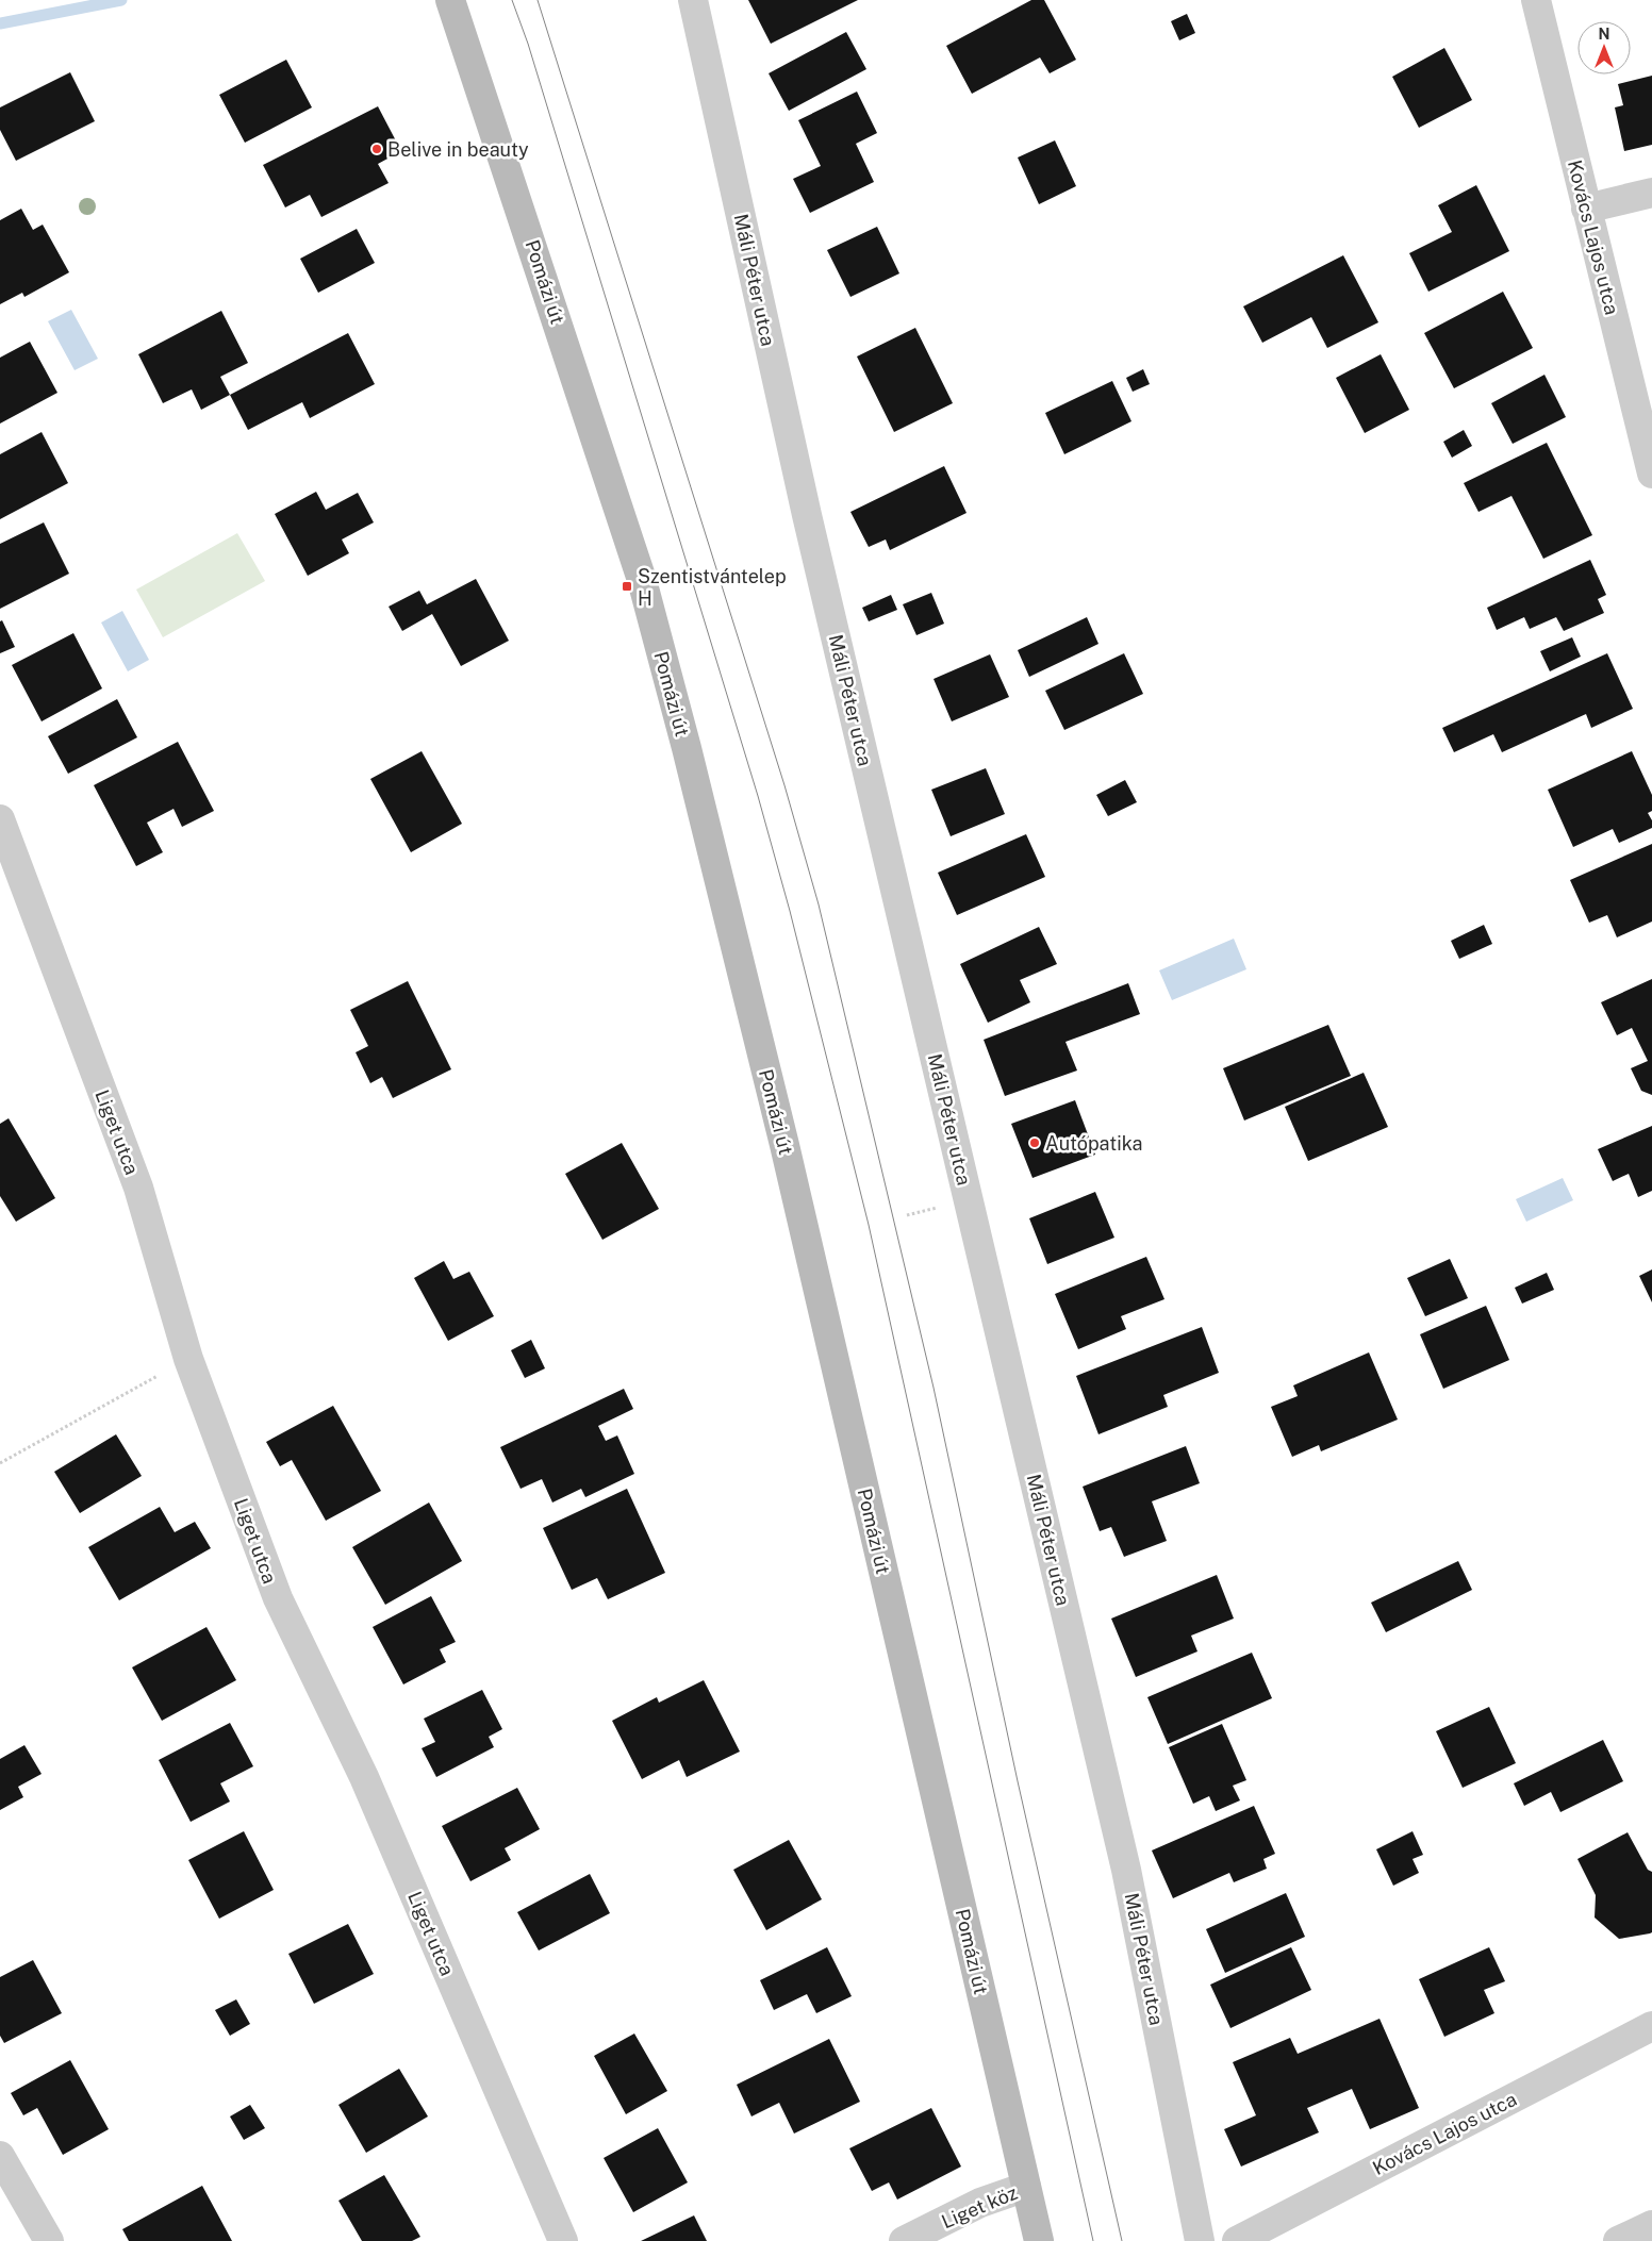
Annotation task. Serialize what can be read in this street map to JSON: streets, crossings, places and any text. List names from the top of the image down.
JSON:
{
  "streets": {
    "main road": ["Pomázi út"],
    "street": [
      "Kovács Lajos utca",
      "Máli Péter utca",
      "Liget utca",
      "Liget köz"
    ]
  },
  "crossings": [
    ["Pomázi út", "Liget köz"]
  ],
  "places": {
    "other": ["Belive in beauty", "Autópatika"],
    "transit": ["Szentistvántelep H"]
  },
  "north": "top"
}
